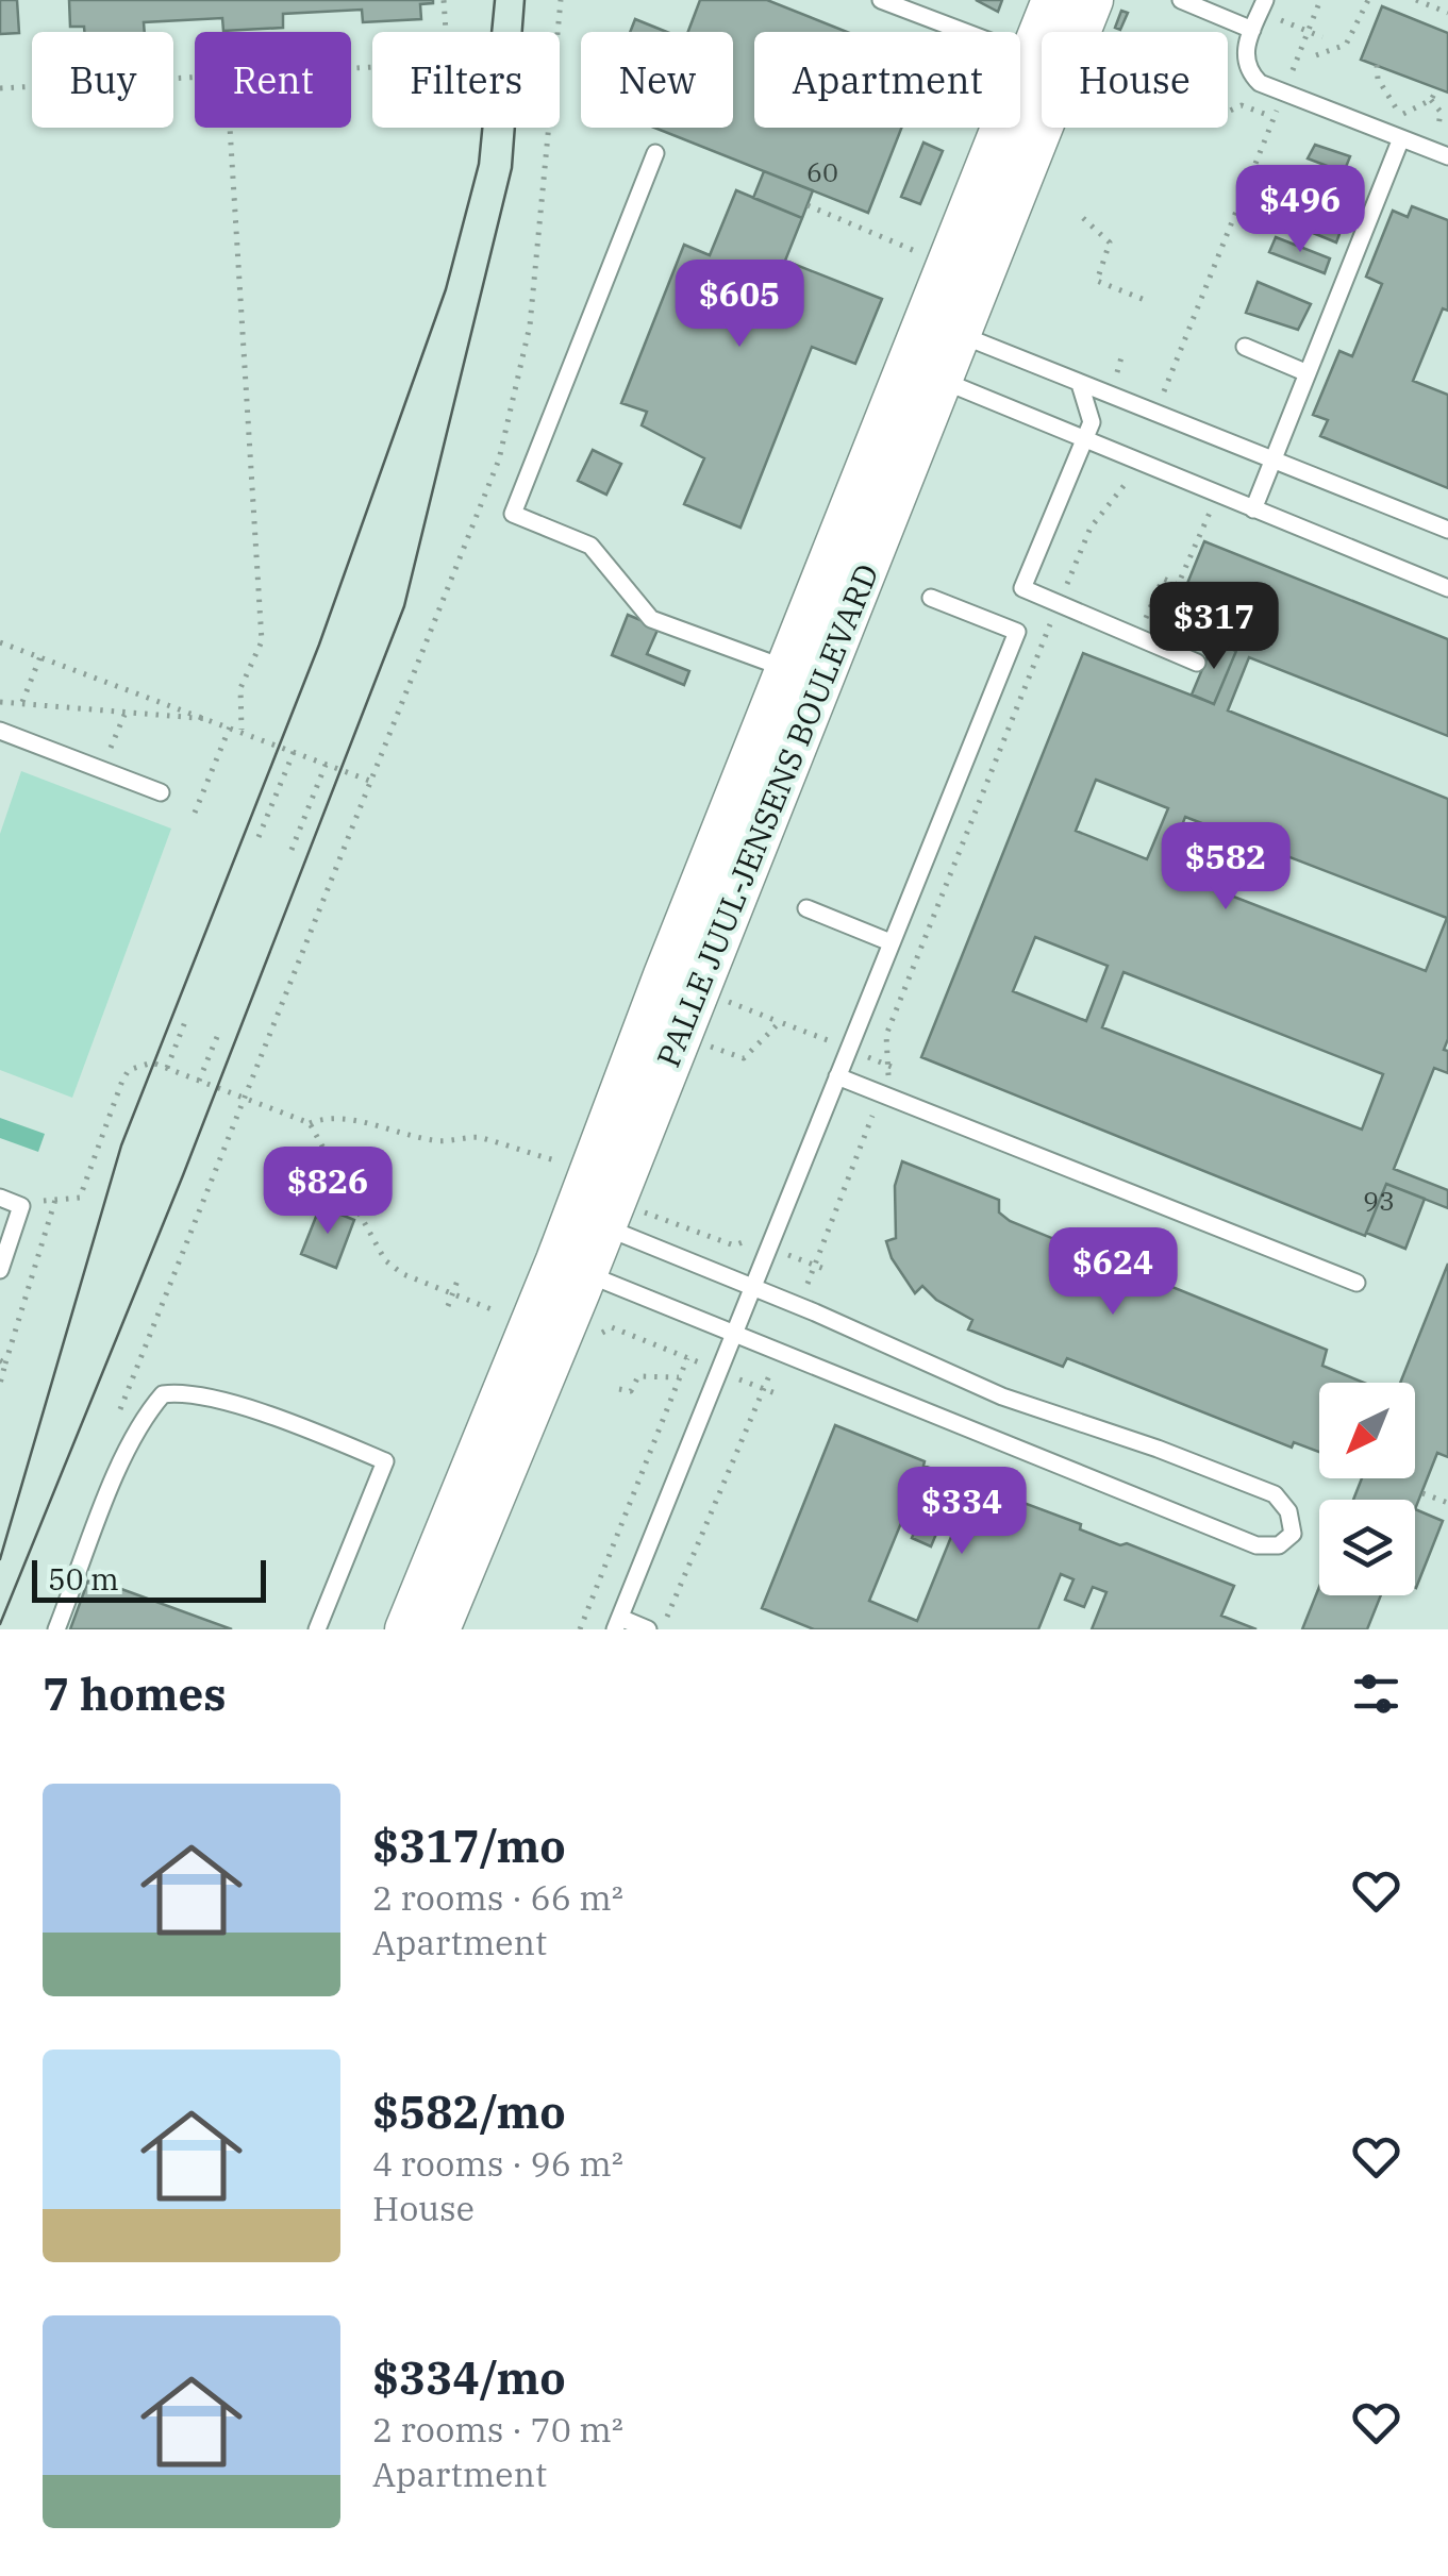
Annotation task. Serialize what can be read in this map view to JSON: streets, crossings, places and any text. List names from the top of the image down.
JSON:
{
  "streets": {
    "street": ["PALLE JUUL-JENSENS BOULEVARD"]
  },
  "house_numbers": ["60", "93"],
  "scale_bar": "50 m",
  "north": "bottom left",
  "page": {
    "chip": [
      "Buy",
      "Rent",
      "Filters",
      "New",
      "Apartment",
      "House"
    ],
    "price": [
      "$496",
      "$605",
      "$317",
      "$582",
      "$826",
      "$624",
      "$334"
    ],
    "scale": "50 m",
    "heading": "7 homes",
    "list": [
      {
        "name": "$317/mo",
        "note": "2 rooms · 66 m² · Apartment"
      },
      {
        "name": "$582/mo",
        "note": "4 rooms · 96 m² · House"
      },
      {
        "name": "$334/mo",
        "note": "2 rooms · 70 m² · Apartment"
      }
    ]
  }
}
